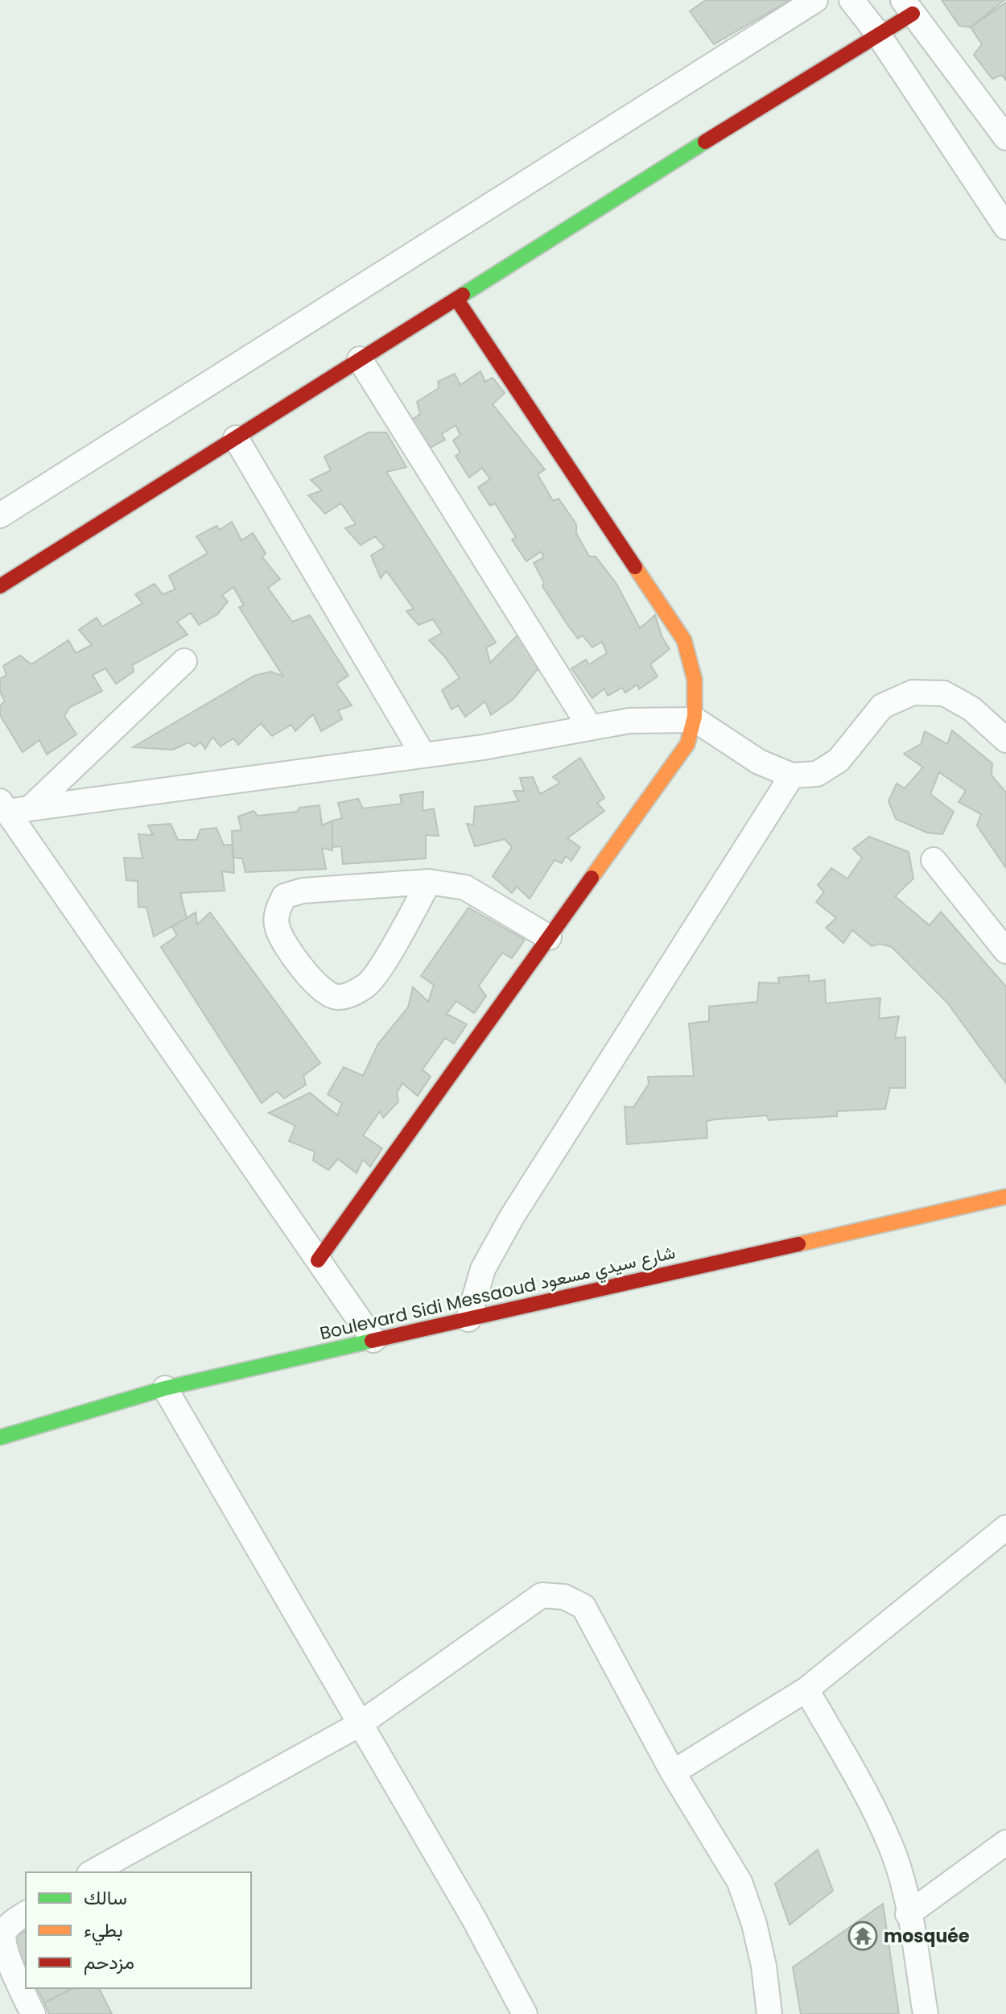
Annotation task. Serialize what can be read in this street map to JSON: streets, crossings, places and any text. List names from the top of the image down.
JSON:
{
  "streets": {
    "street": ["Boulevard Sidi Messaoud شارع سيدي مسعود"]
  },
  "places": {
    "temple": ["mosquée"]
  },
  "legend": ["سالك", "بطيء", "مزدحم"]
}
